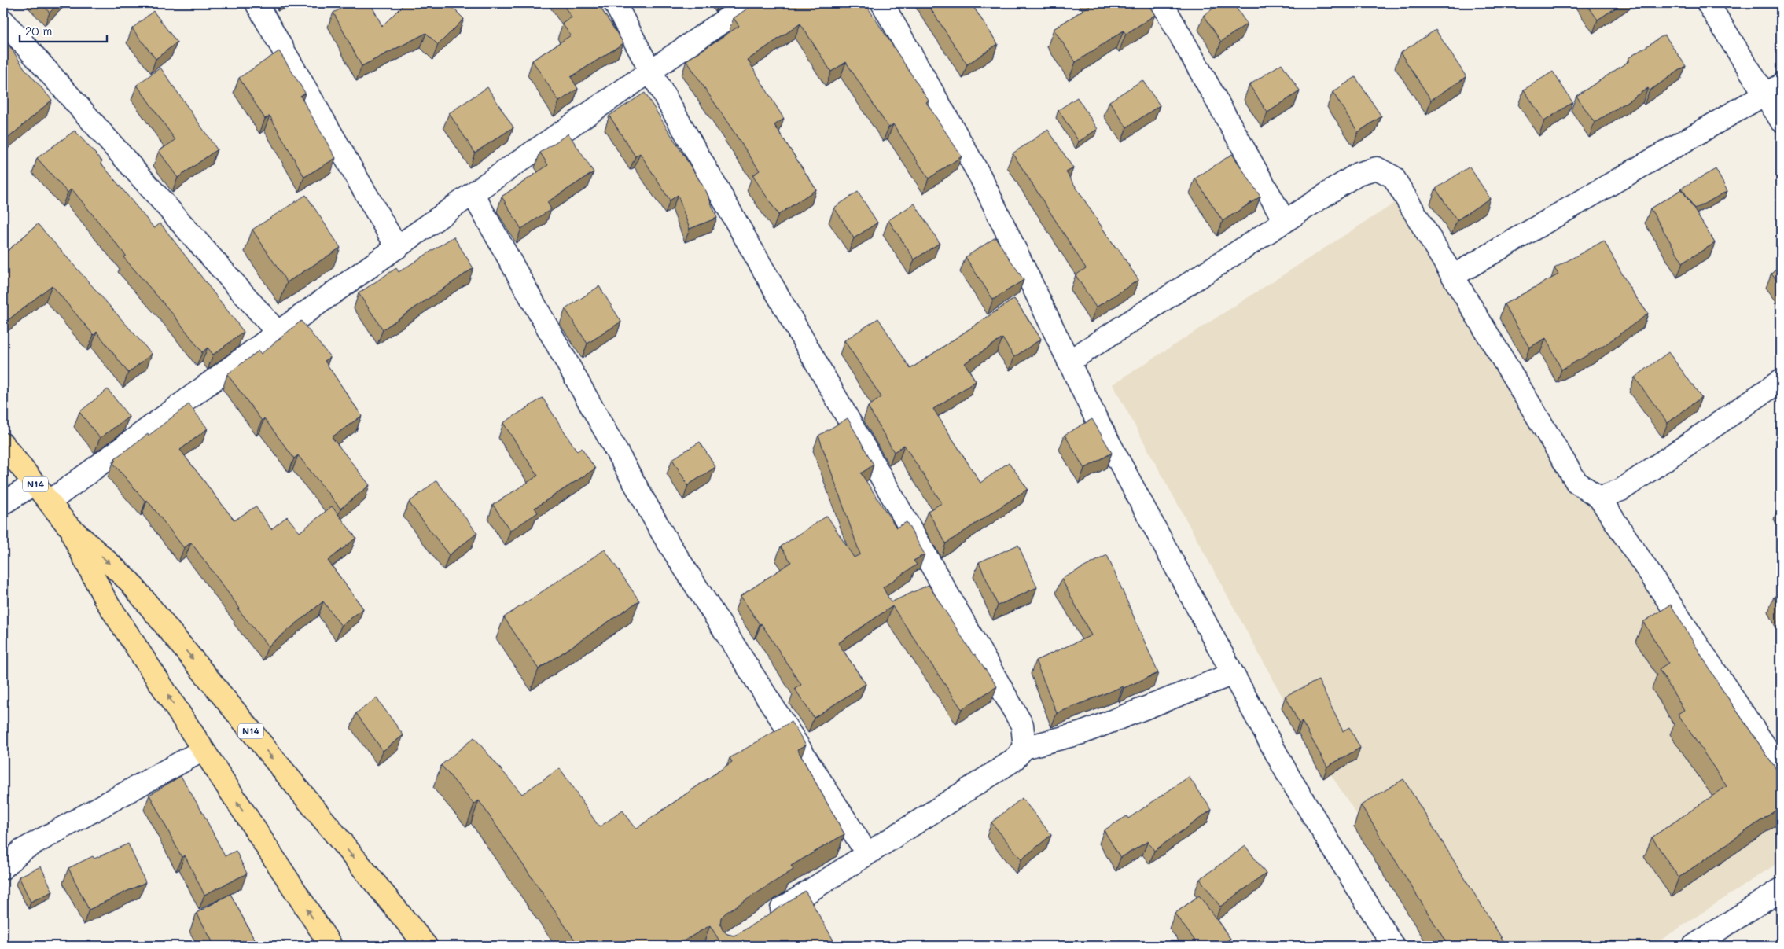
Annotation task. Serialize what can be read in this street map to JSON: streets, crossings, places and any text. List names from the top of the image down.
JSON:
{
  "streets": {
    "main road": ["N14"]
  },
  "scale_bar": "20 m"
}
